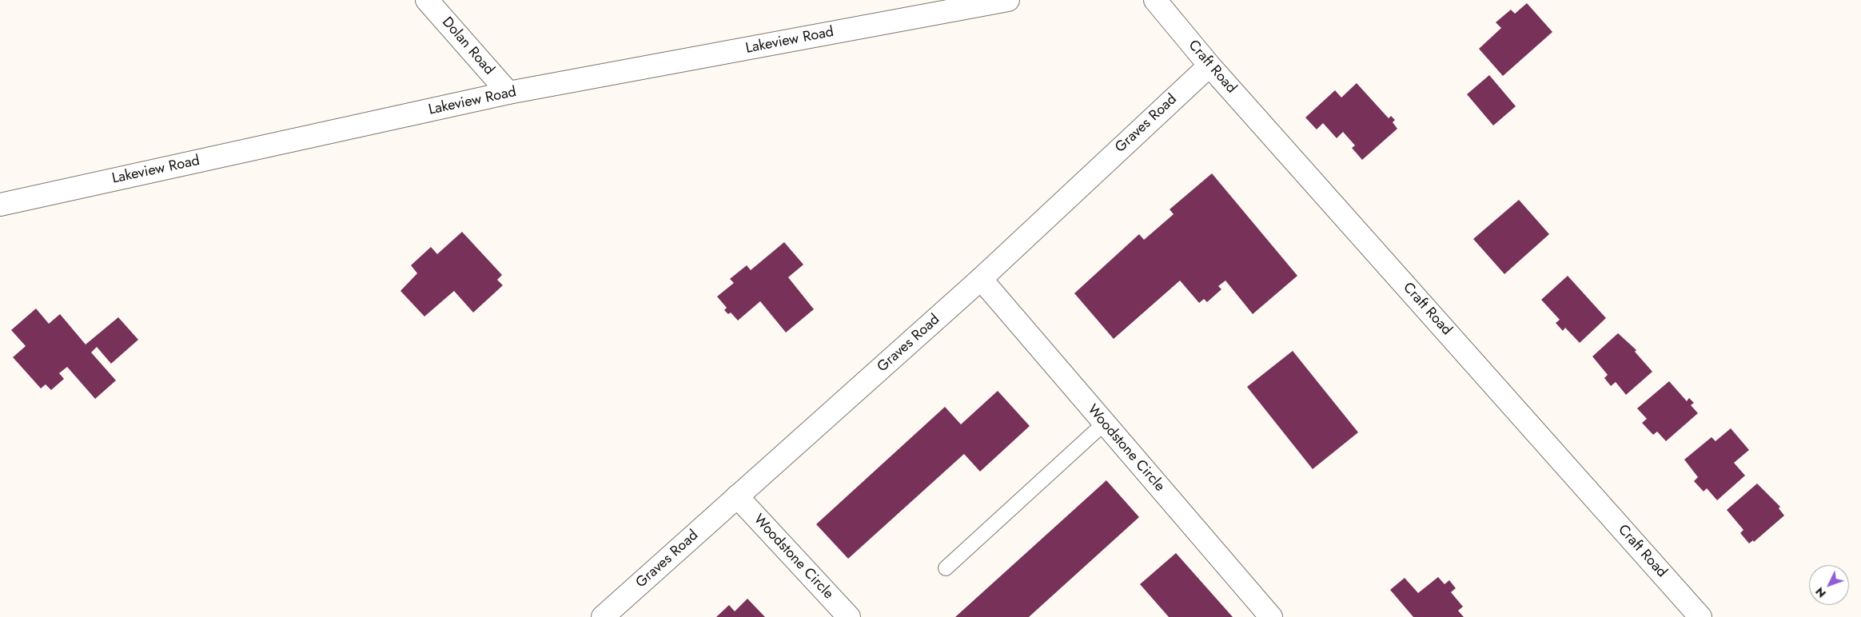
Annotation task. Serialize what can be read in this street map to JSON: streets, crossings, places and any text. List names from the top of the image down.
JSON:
{
  "streets": {
    "street": [
      "Lakeview Road",
      "Dolan Road",
      "Craft Road",
      "Graves Road",
      "Woodstone Circle"
    ]
  },
  "crossings": [
    ["Lakeview Road", "Dolan Road"],
    ["Craft Road", "Graves Road"],
    ["Graves Road", "Woodstone Circle"]
  ],
  "north": "bottom left"
}
